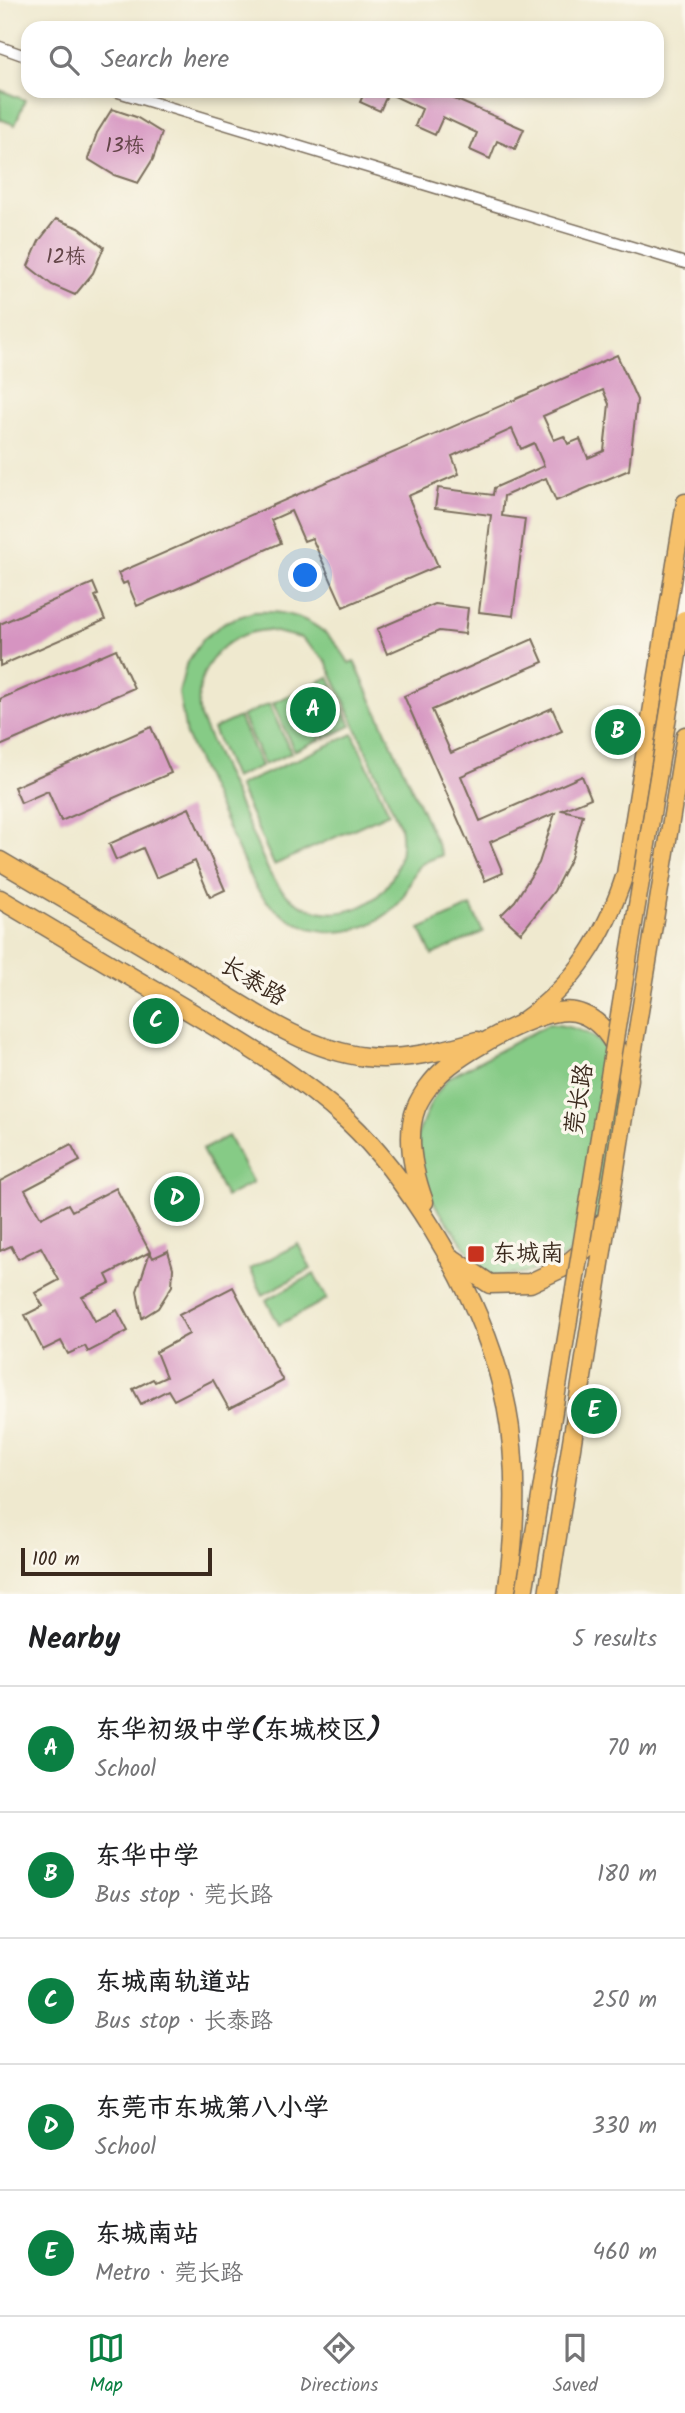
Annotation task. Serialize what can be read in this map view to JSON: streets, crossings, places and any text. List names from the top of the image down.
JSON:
{
  "streets": {
    "highway": ["长泰路", "莞长路"]
  },
  "crossings": [
    ["长泰路", "莞长路"]
  ],
  "places": {
    "transit": ["东城南"]
  },
  "house_numbers": ["13栋", "12栋"],
  "scale_bar": "100 m",
  "page": {
    "search": "Search here",
    "pins": [
      "A",
      "B",
      "C",
      "D",
      "E"
    ],
    "scale": "100 m",
    "heading": ["Nearby", "5 results"],
    "list": [
      {
        "mark": "A",
        "name": "东华初级中学(东城校区)",
        "note": "School",
        "value": "70 m"
      },
      {
        "mark": "B",
        "name": "东华中学",
        "note": "Bus stop · 莞长路",
        "value": "180 m"
      },
      {
        "mark": "C",
        "name": "东城南轨道站",
        "note": "Bus stop · 长泰路",
        "value": "250 m"
      },
      {
        "mark": "D",
        "name": "东莞市东城第八小学",
        "note": "School",
        "value": "330 m"
      },
      {
        "mark": "E",
        "name": "东城南站",
        "note": "Metro · 莞长路",
        "value": "460 m"
      }
    ],
    "nav": ["Map", "Directions", "Saved"]
  }
}
